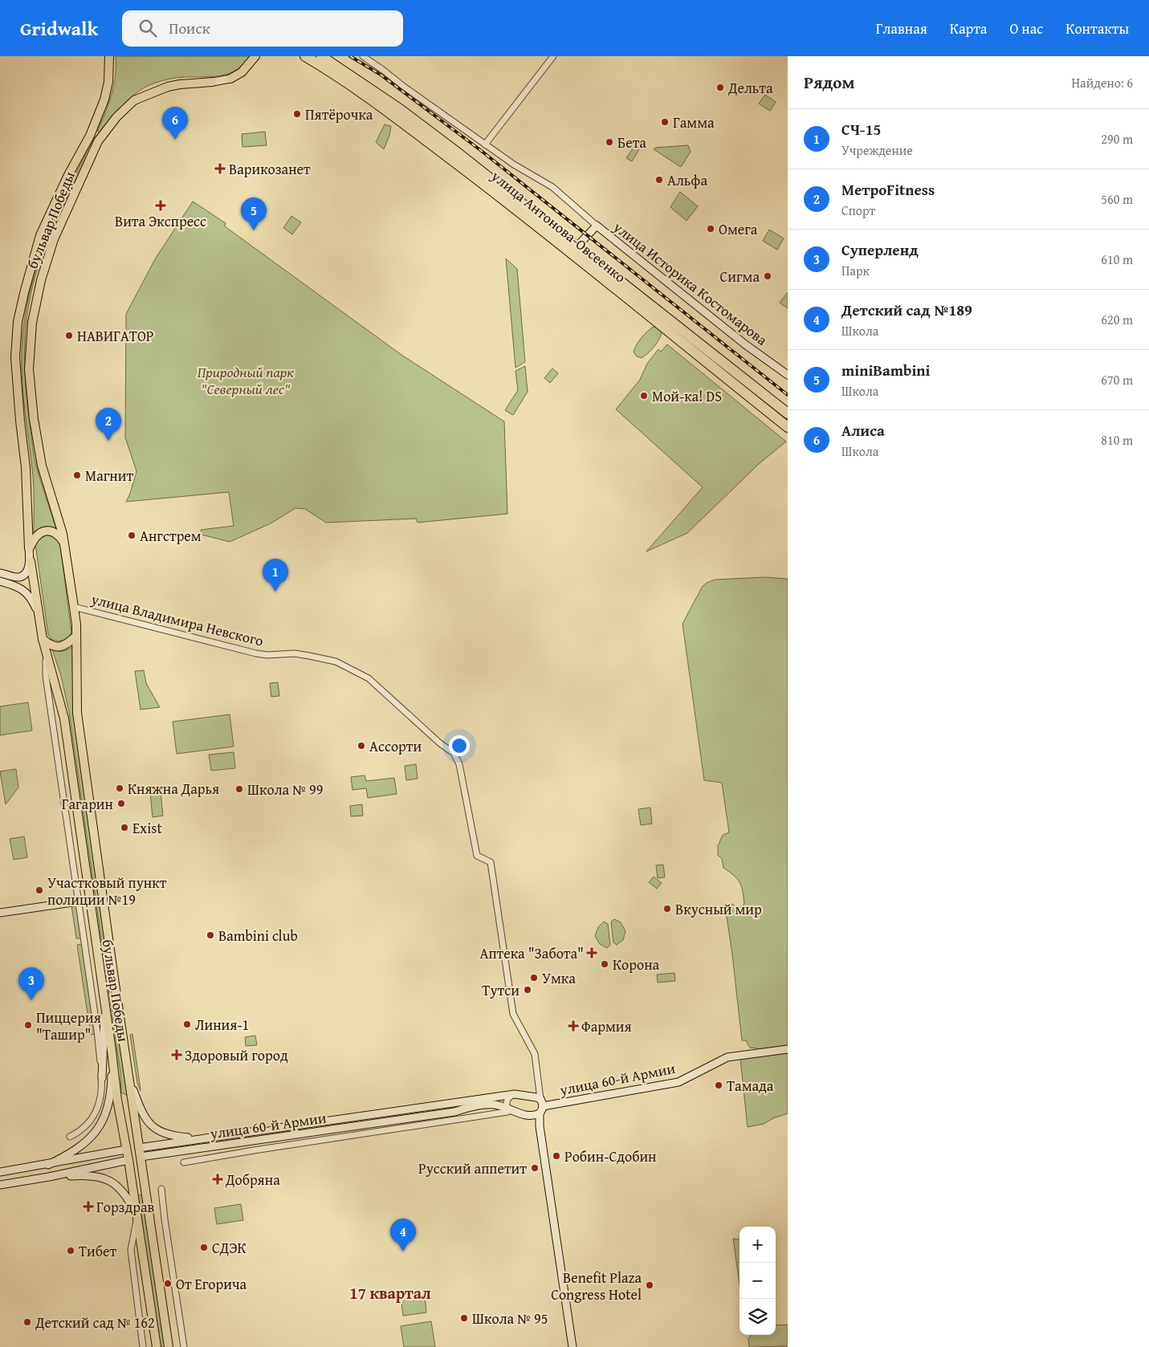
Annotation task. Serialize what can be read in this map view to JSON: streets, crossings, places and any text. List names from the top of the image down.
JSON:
{
  "streets": {
    "highway": ["улица Антонова-Овсеенко"],
    "main road": ["бульвар Победы", "улица 60-й Армии"],
    "street": ["улица Историка Костомарова", "улица Владимира Невского"]
  },
  "crossings": [
    ["бульвар Победы", "улица Владимира Невского"],
    ["бульвар Победы", "улица 60-й Армии"],
    ["улица Антонова-Овсеенко", "улица Историка Костомарова"],
    ["улица Владимира Невского", "улица 60-й Армии"]
  ],
  "districts": ["17 квартал"],
  "parks": ["Природный парк \"Северный лес\""],
  "places": {
    "other": [
      "Дельта",
      "Пятёрочка",
      "Гамма",
      "Бета",
      "Альфа",
      "Омега",
      "Сигма",
      "НАВИГАТОР",
      "Мой-ка! DS",
      "Магнит",
      "Ангстрем",
      "Ассорти",
      "Княжна Дарья",
      "Школа № 99",
      "Гагарин",
      "Exist",
      "Участковый пункт полиции №19",
      "Вкусный мир",
      "Bambini club",
      "Корона",
      "Умка",
      "Тутси",
      "Линия-1",
      "Пиццерия \"Ташир\"",
      "Тамада",
      "Робин-Сдобин",
      "Русский аппетит",
      "СДЭК",
      "Тибет",
      "От Егорича",
      "Benefit Plaza Congress Hotel",
      "Школа № 95",
      "Детский сад № 162"
    ],
    "health": [
      "Варикозанет",
      "Вита Экспресс",
      "Аптека \"Забота\"",
      "Фармия",
      "Здоровый город",
      "Добряна",
      "Горздрав"
    ]
  },
  "page": {
    "header": "Gridwalk",
    "search": "Поиск",
    "nav": [
      "Главная",
      "Карта",
      "О нас",
      "Контакты"
    ],
    "heading": ["Рядом", "Найдено: 6"],
    "pins": [
      "6",
      "5",
      "2",
      "1",
      "3",
      "4"
    ],
    "list": [
      {
        "mark": "1",
        "name": "СЧ-15",
        "note": "Учреждение",
        "value": "290 m"
      },
      {
        "mark": "2",
        "name": "МетроFitness",
        "note": "Спорт",
        "value": "560 m"
      },
      {
        "mark": "3",
        "name": "Суперленд",
        "note": "Парк",
        "value": "610 m"
      },
      {
        "mark": "4",
        "name": "Детский сад №189",
        "note": "Школа",
        "value": "620 m"
      },
      {
        "mark": "5",
        "name": "miniBambini",
        "note": "Школа",
        "value": "670 m"
      },
      {
        "mark": "6",
        "name": "Алиса",
        "note": "Школа",
        "value": "810 m"
      }
    ],
    "map_buttons": ["+", "−"]
  }
}
